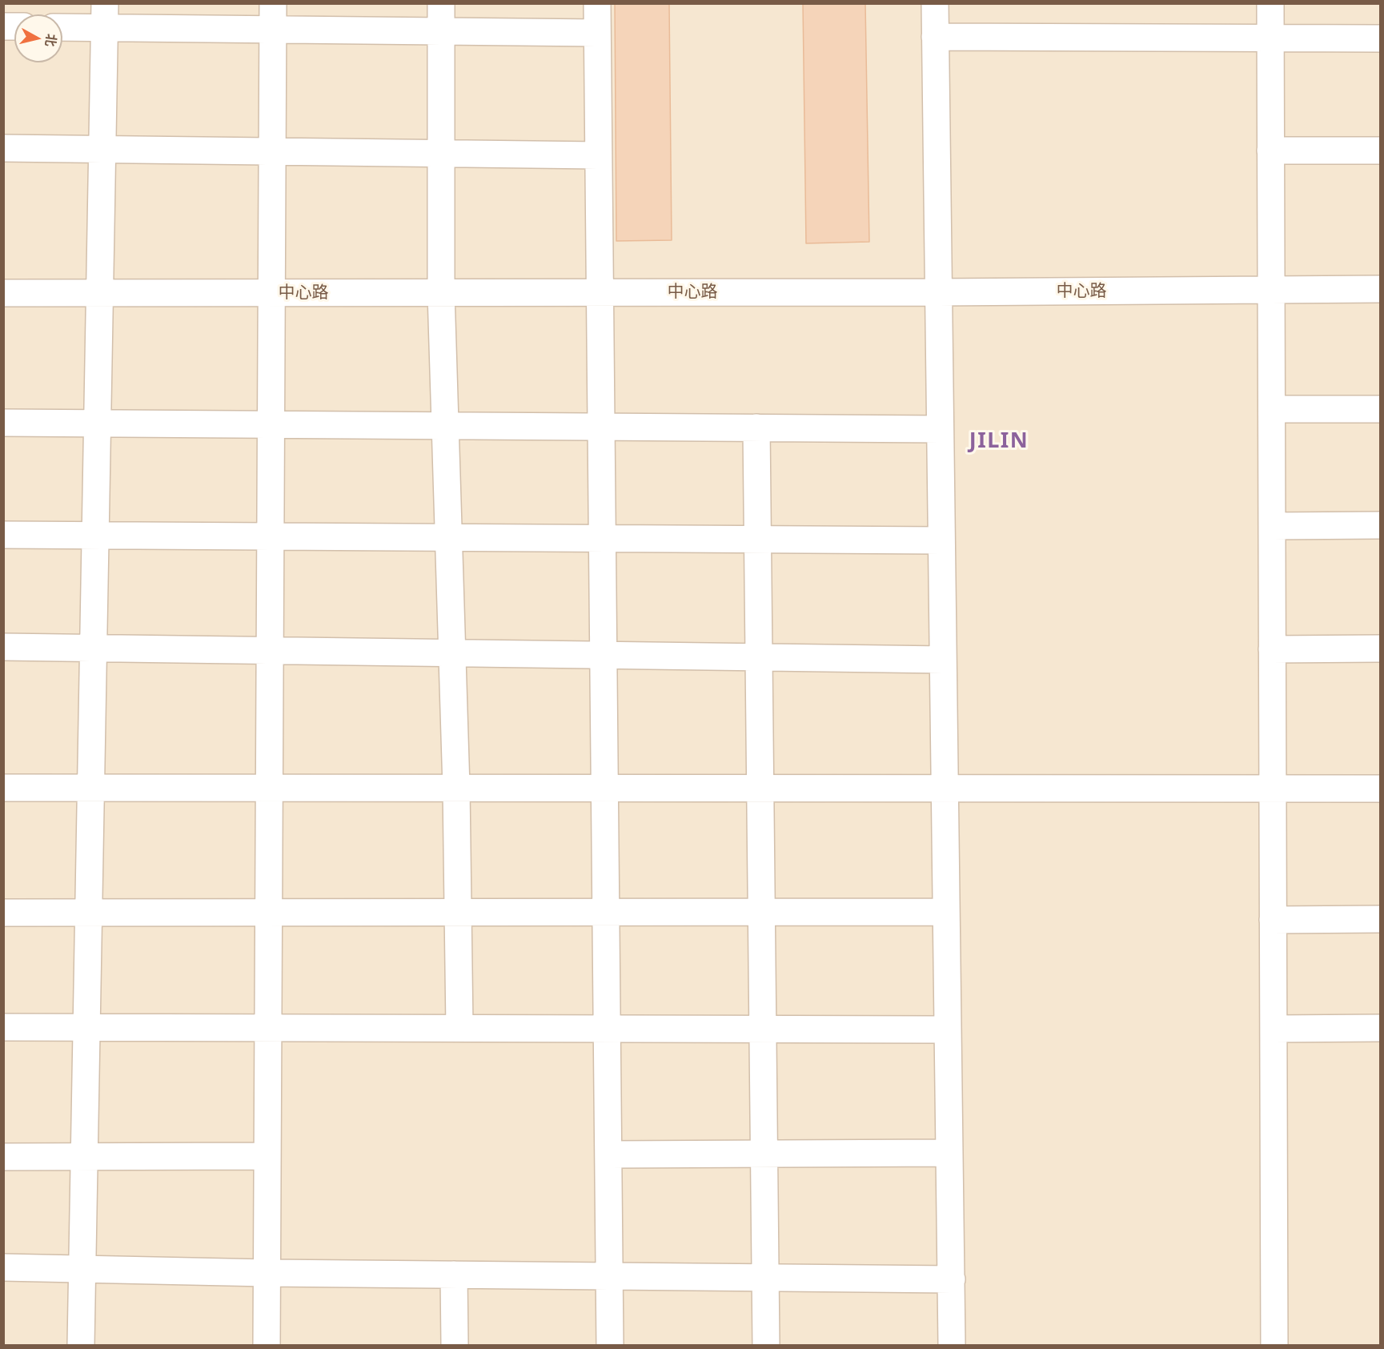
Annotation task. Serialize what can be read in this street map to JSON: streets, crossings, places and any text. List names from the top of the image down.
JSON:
{
  "streets": {
    "street": ["中心路"]
  },
  "districts": ["JILIN"],
  "north": "right"
}
